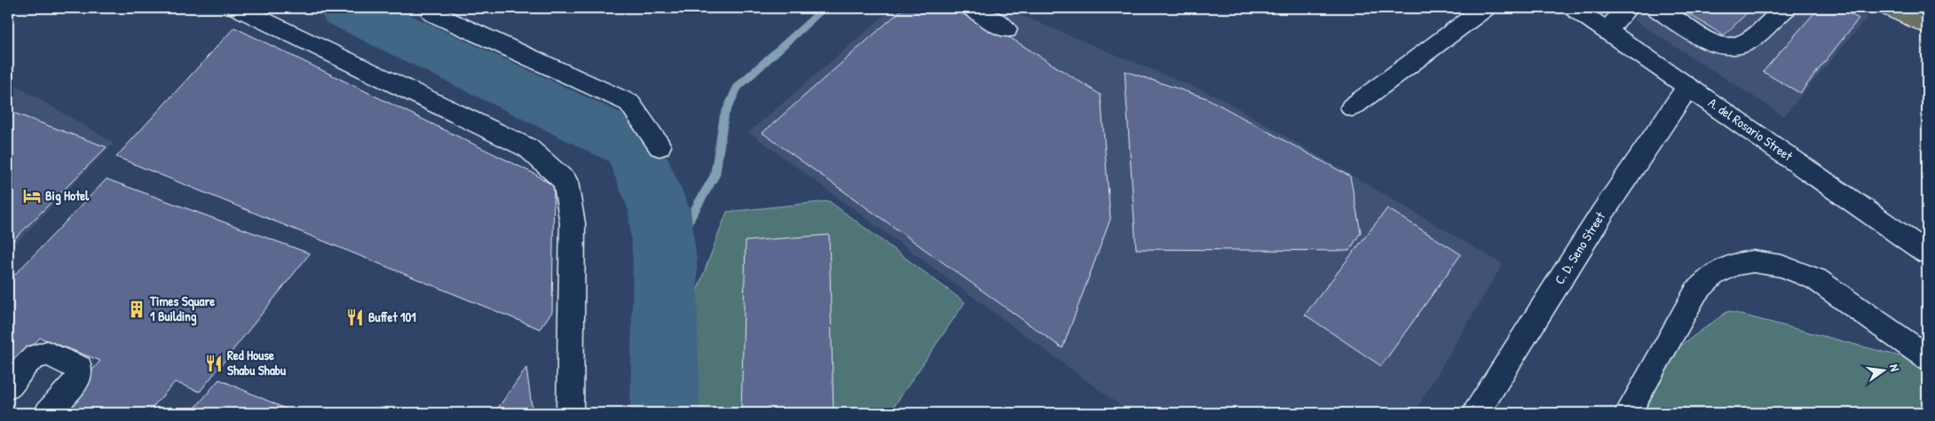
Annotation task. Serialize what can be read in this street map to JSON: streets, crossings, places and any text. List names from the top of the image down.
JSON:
{
  "streets": {
    "street": ["A. del Rosario Street", "C. D. Seno Street"]
  },
  "crossings": [
    ["A. del Rosario Street", "C. D. Seno Street"]
  ],
  "places": {
    "hotel": ["Big Hotel"],
    "building": ["Times Square 1 Building"],
    "restaurant": ["Buffet 101", "Red House Shabu Shabu"]
  },
  "north": "right"
}
